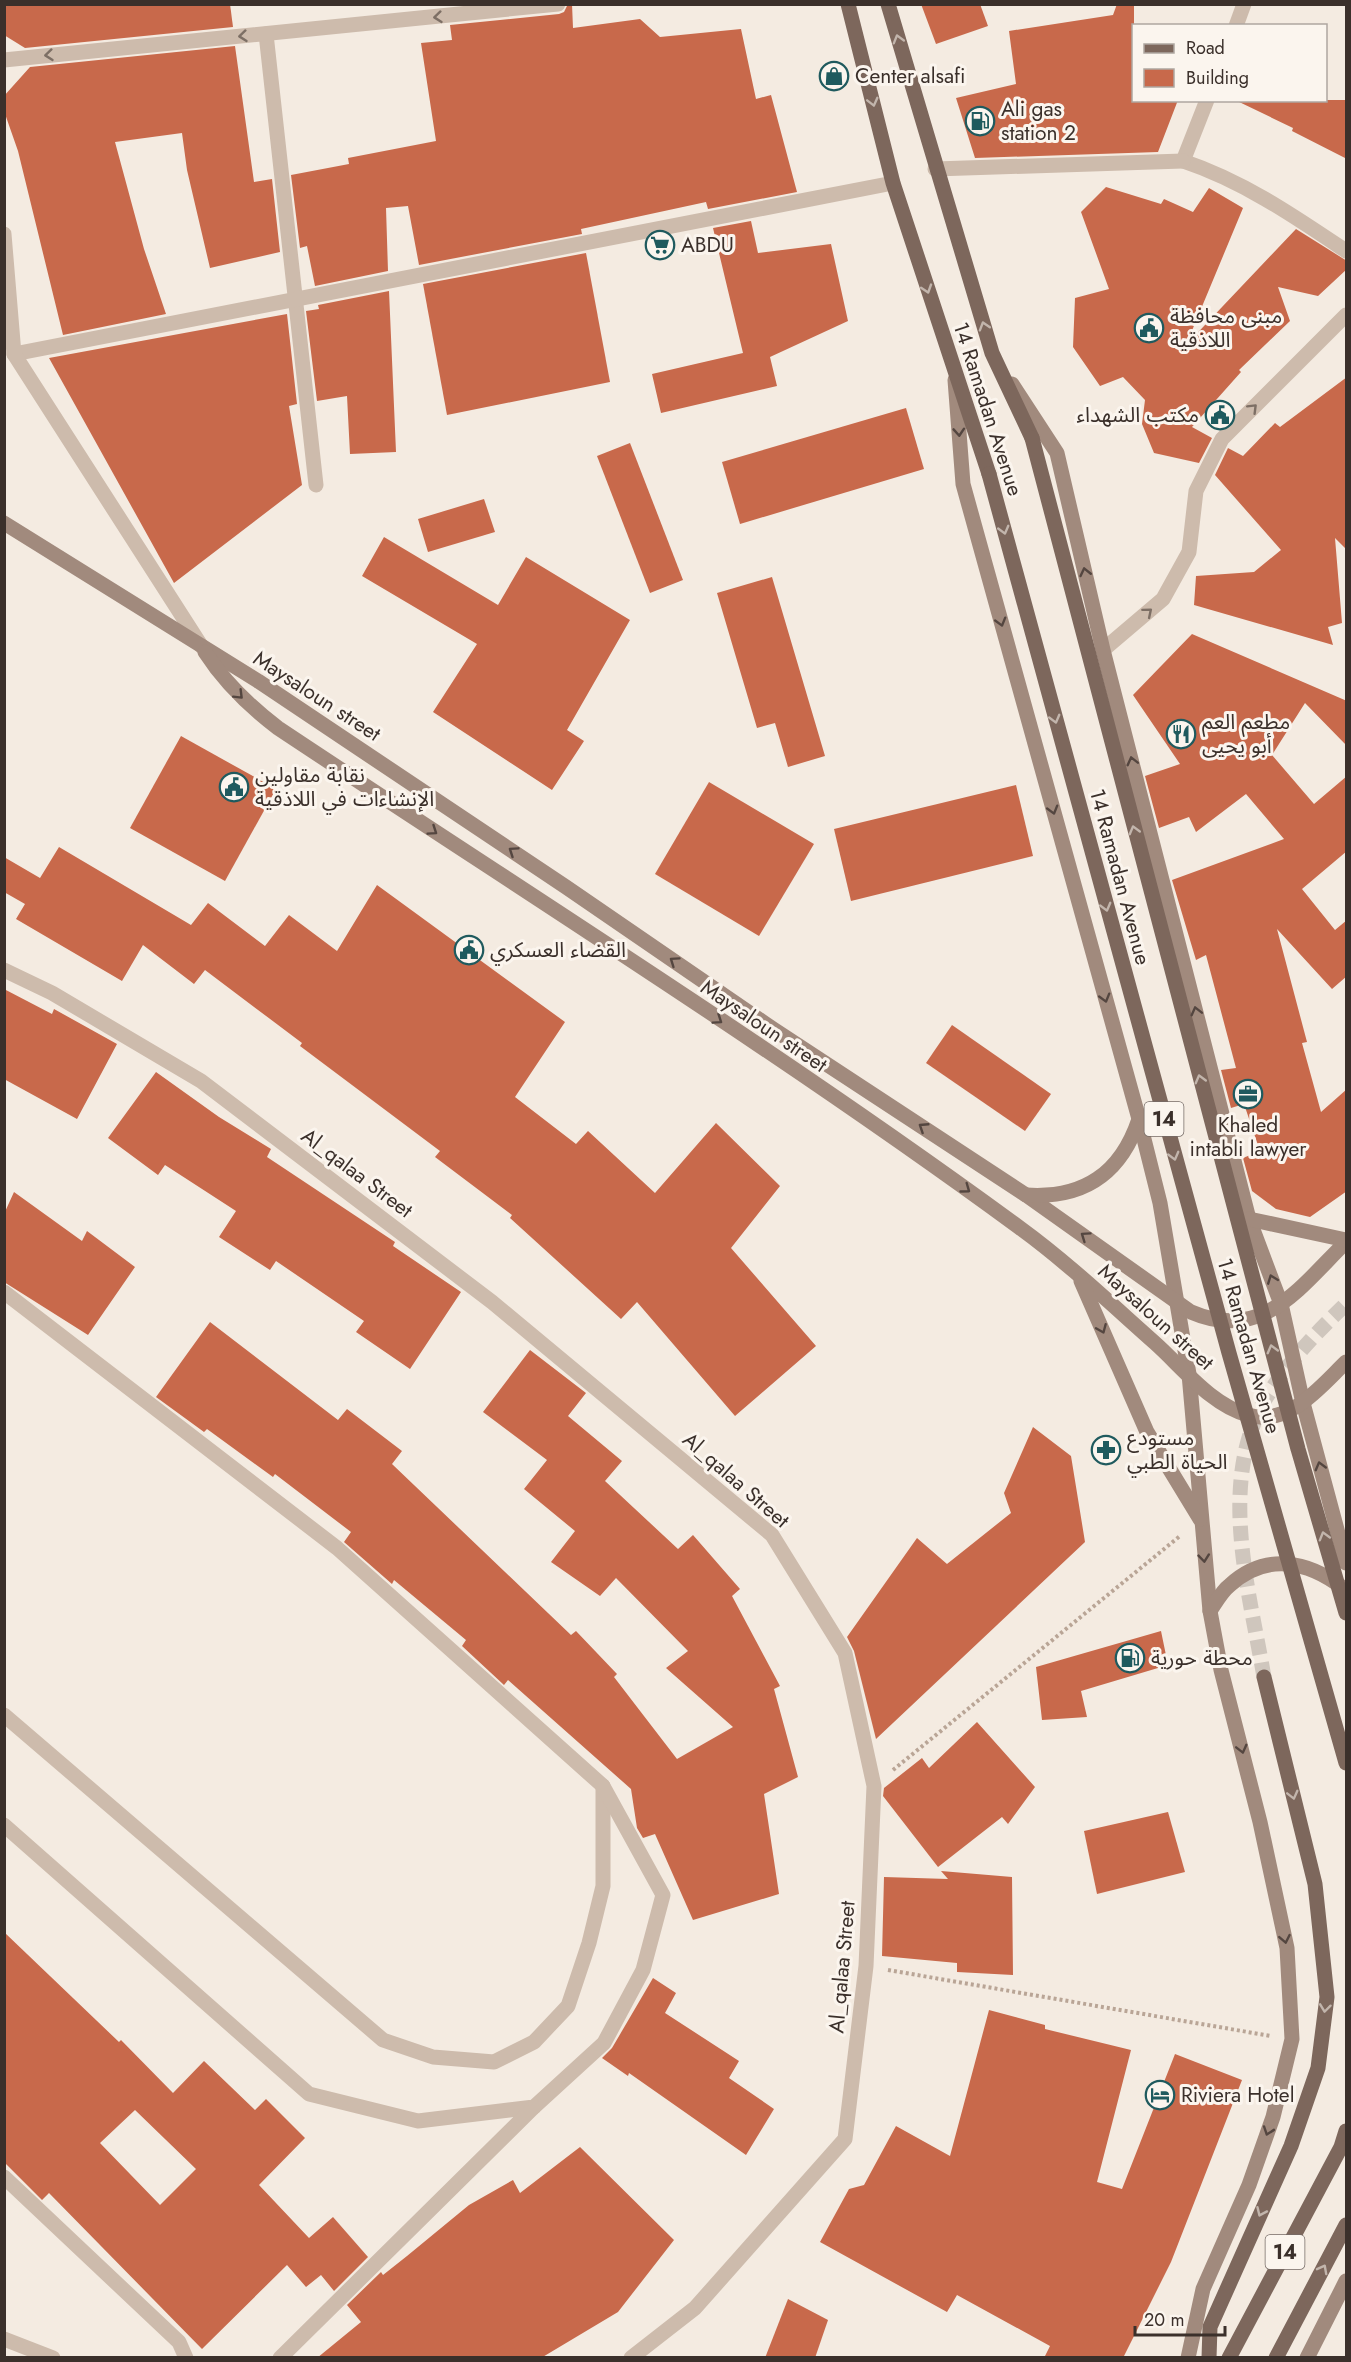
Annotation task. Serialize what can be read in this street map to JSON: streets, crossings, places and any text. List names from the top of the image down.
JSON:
{
  "streets": {
    "main road": ["14 Ramadan Avenue", "Maysaloun street", "14"],
    "street": ["Al_qalaa Street"]
  },
  "places": {
    "shop": ["Center alsafi"],
    "fuel station": ["Ali gas station 2", "محطة حورية"],
    "supermarket": ["ABDU"],
    "public building": [
      "مبنى محافظة اللاذقية",
      "مكتب الشهداء",
      "نقابة مقاولين الإنشاءات في اللاذقية",
      "القضاء العسكري"
    ],
    "restaurant": ["مطعم العم أبو يحيى"],
    "office": ["Khaled intabli lawyer"],
    "pharmacy": ["مستودع الحياة الطبي"],
    "hotel": ["Riviera Hotel"]
  },
  "legend": ["Road", "Building"],
  "scale_bar": "20 m"
}
